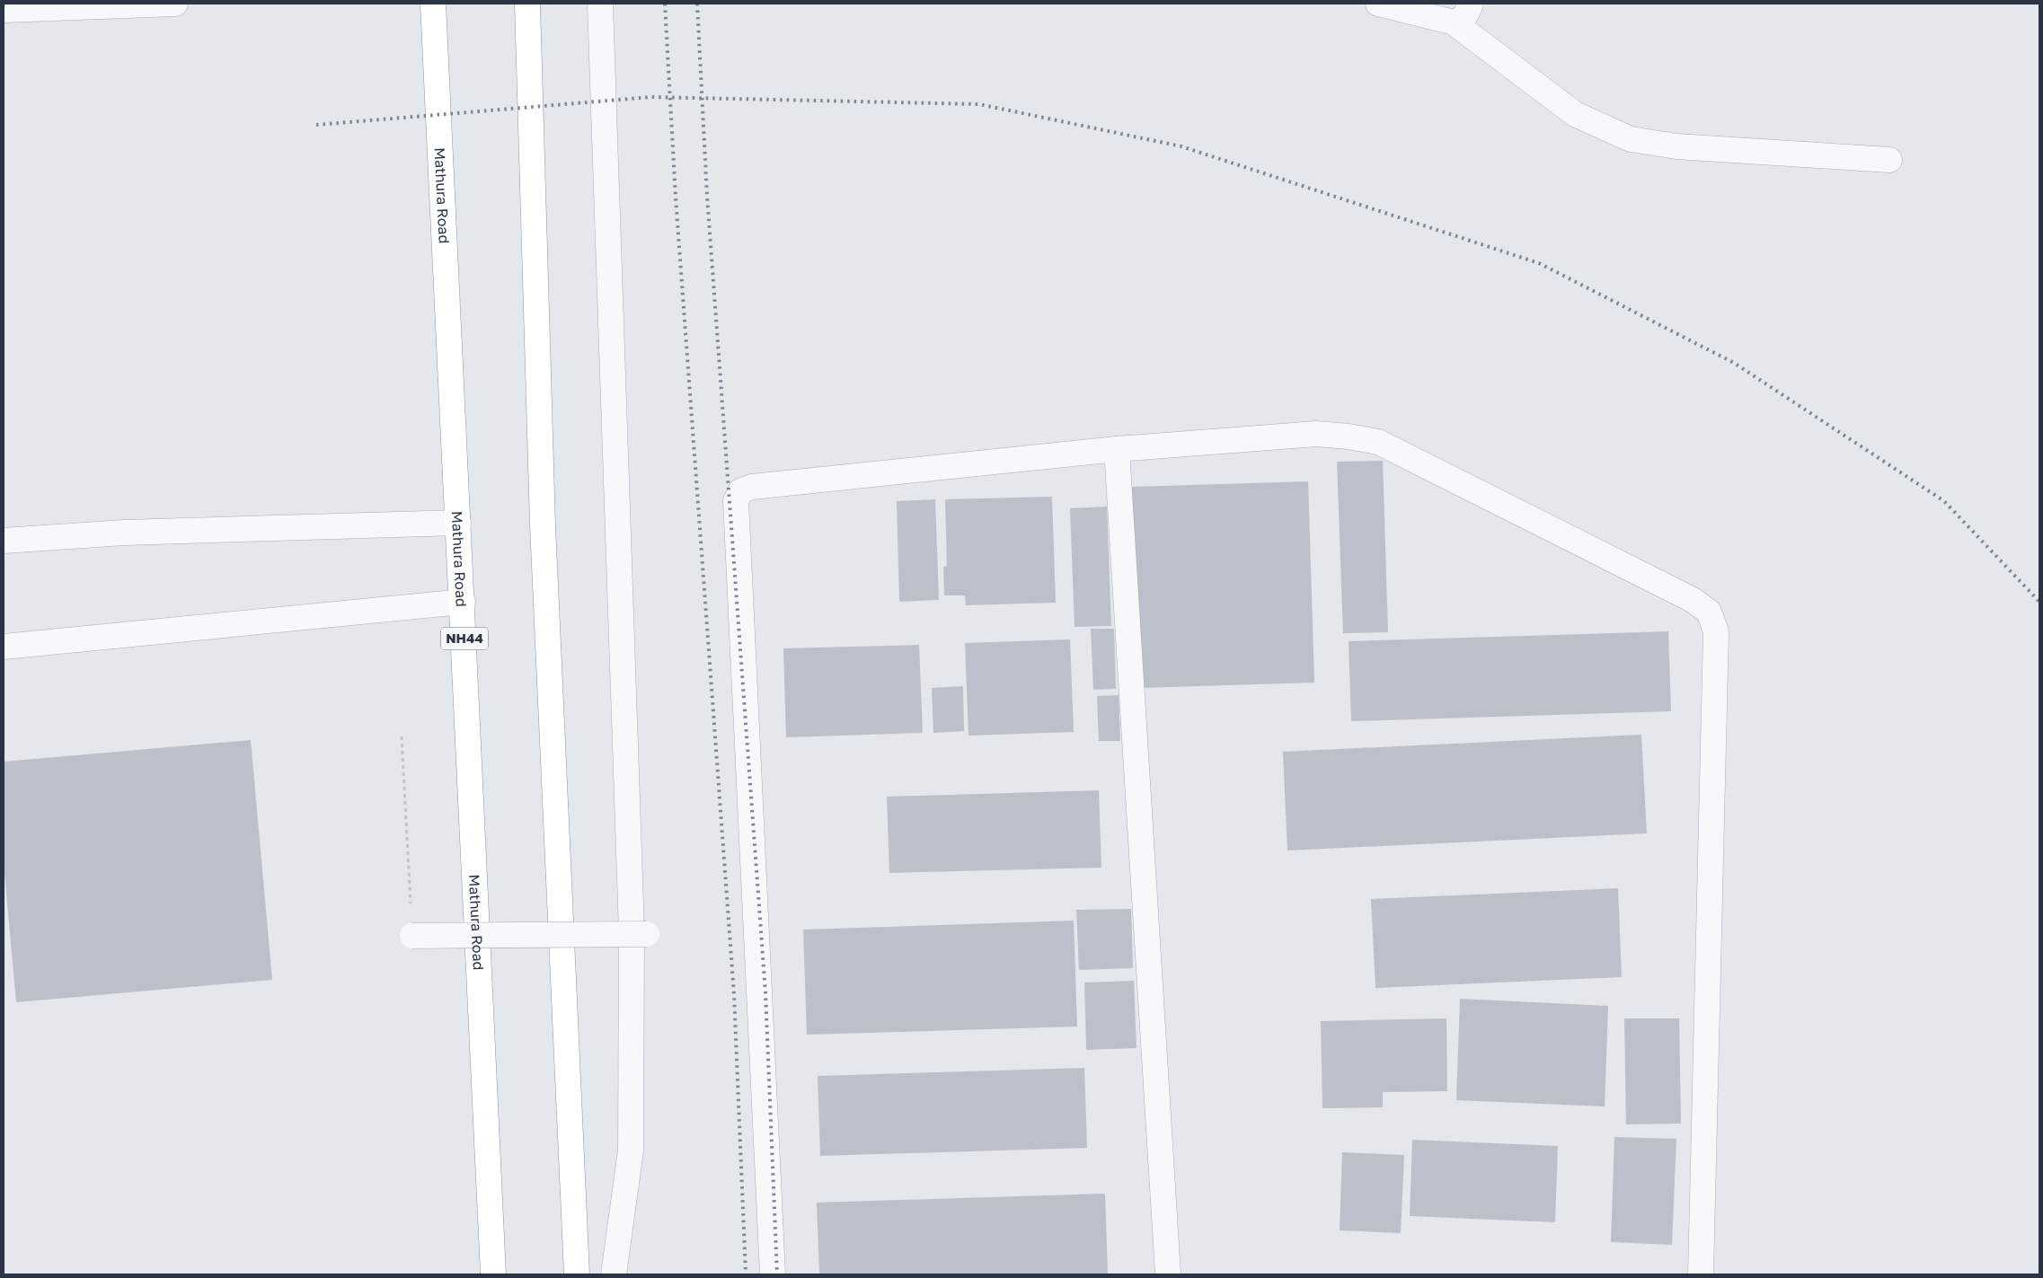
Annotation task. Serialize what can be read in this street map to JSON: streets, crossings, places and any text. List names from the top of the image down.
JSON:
{
  "streets": {
    "highway": ["Mathura Road", "NH44"]
  }
}
